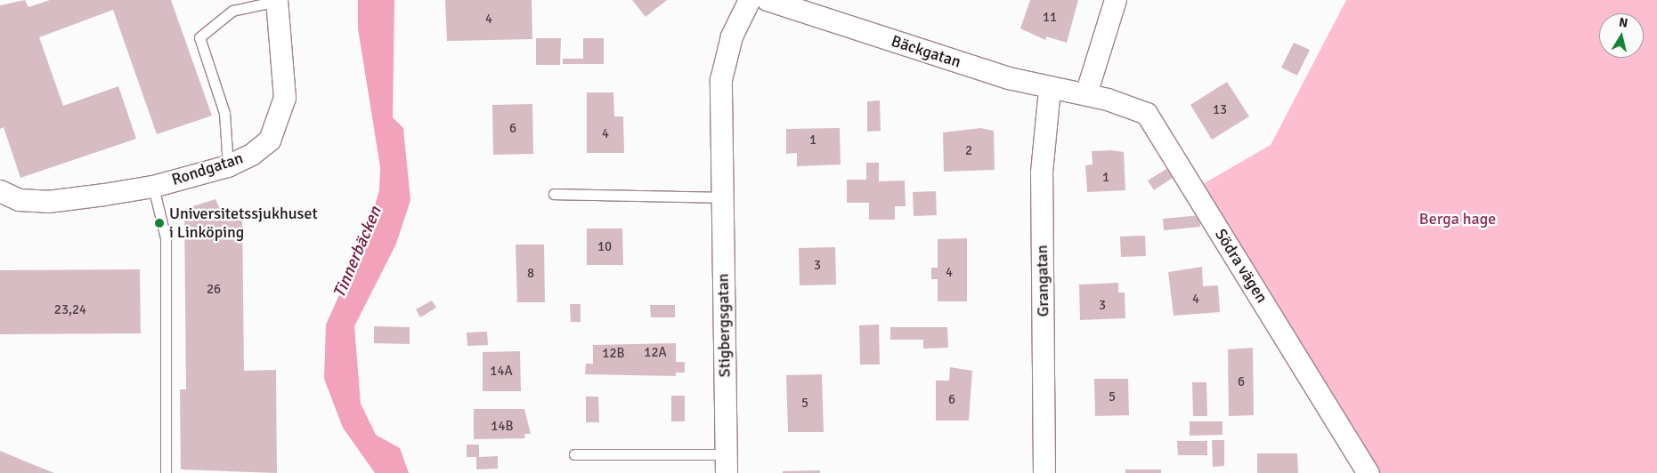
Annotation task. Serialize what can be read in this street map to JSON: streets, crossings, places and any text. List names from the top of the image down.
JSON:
{
  "streets": {
    "street": [
      "Bäckgatan",
      "Rondgatan",
      "Södra vägen",
      "Grangatan",
      "Stigbergsgatan"
    ]
  },
  "crossings": [
    ["Bäckgatan", "Södra vägen"],
    ["Bäckgatan", "Grangatan"]
  ],
  "water": ["Tinnerbäcken"],
  "parks": ["Berga hage"],
  "places": ["Universitetssjukhuset i Linköping"],
  "house_numbers": [
    "11",
    "4",
    "13",
    "6",
    "4",
    "1",
    "2",
    "1",
    "10",
    "3",
    "4",
    "8",
    "26",
    "4",
    "3",
    "23,24",
    "12A",
    "12B",
    "14A",
    "6",
    "5",
    "6",
    "5",
    "14B"
  ],
  "north": "top"
}
